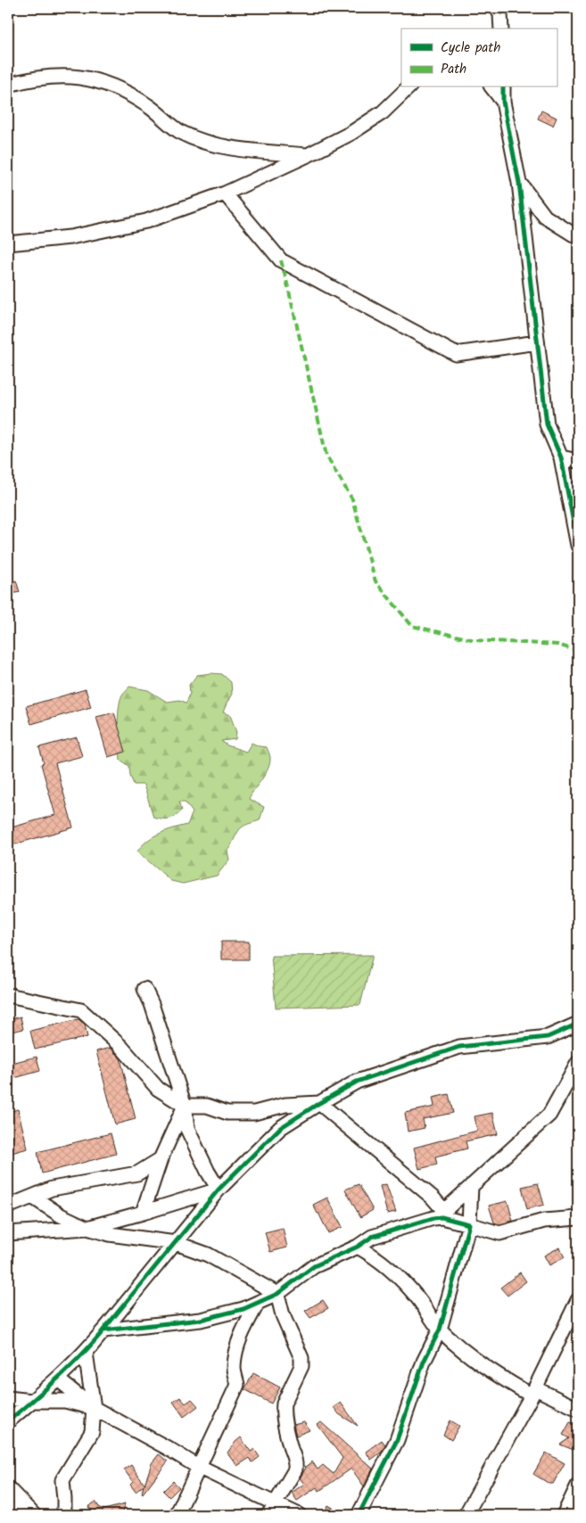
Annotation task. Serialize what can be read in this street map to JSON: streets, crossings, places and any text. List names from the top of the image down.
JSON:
{
  "legend": ["Cycle path", "Path"]
}
